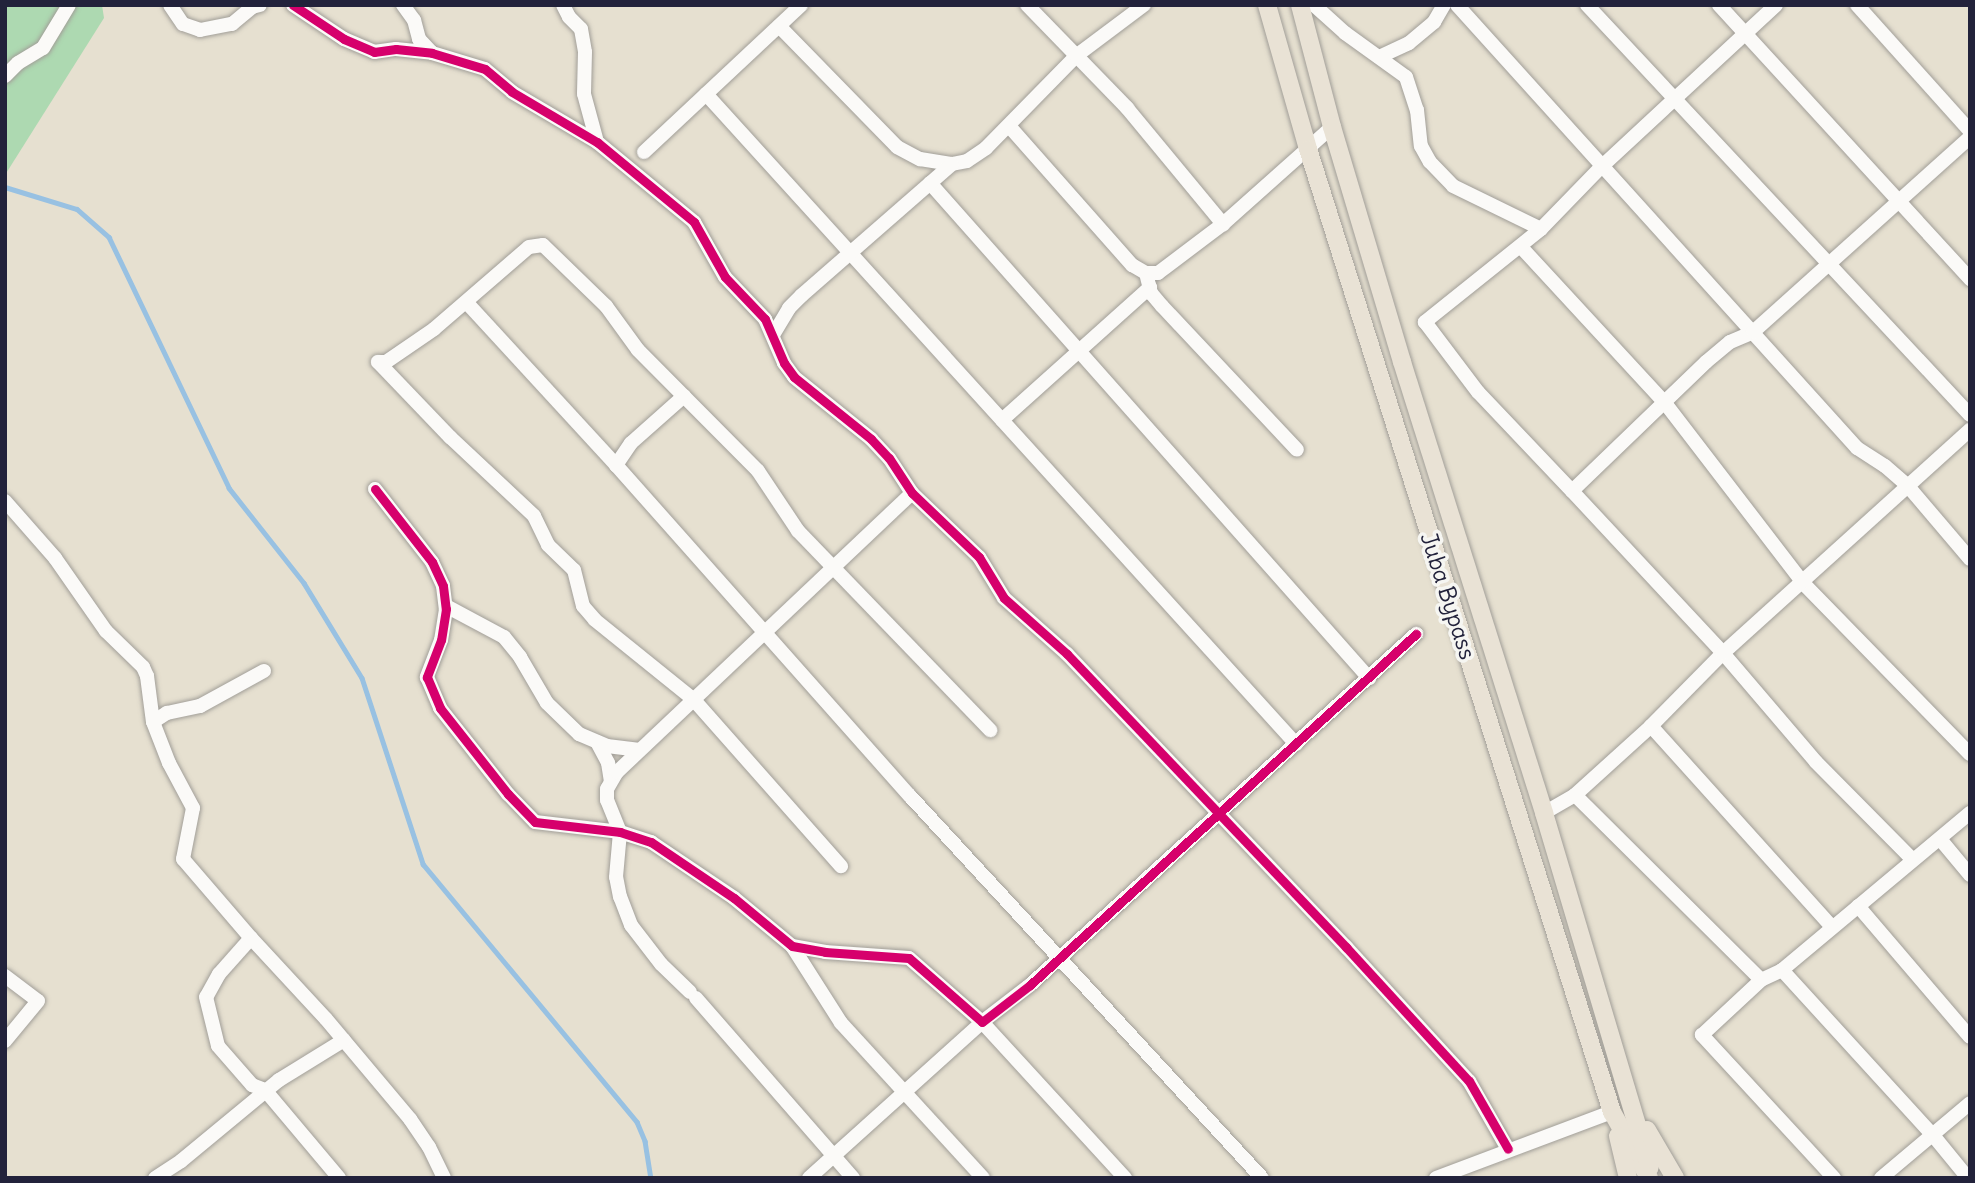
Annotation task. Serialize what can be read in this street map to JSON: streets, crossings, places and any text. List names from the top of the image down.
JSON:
{
  "streets": {
    "main road": ["Juba Bypass"]
  }
}
